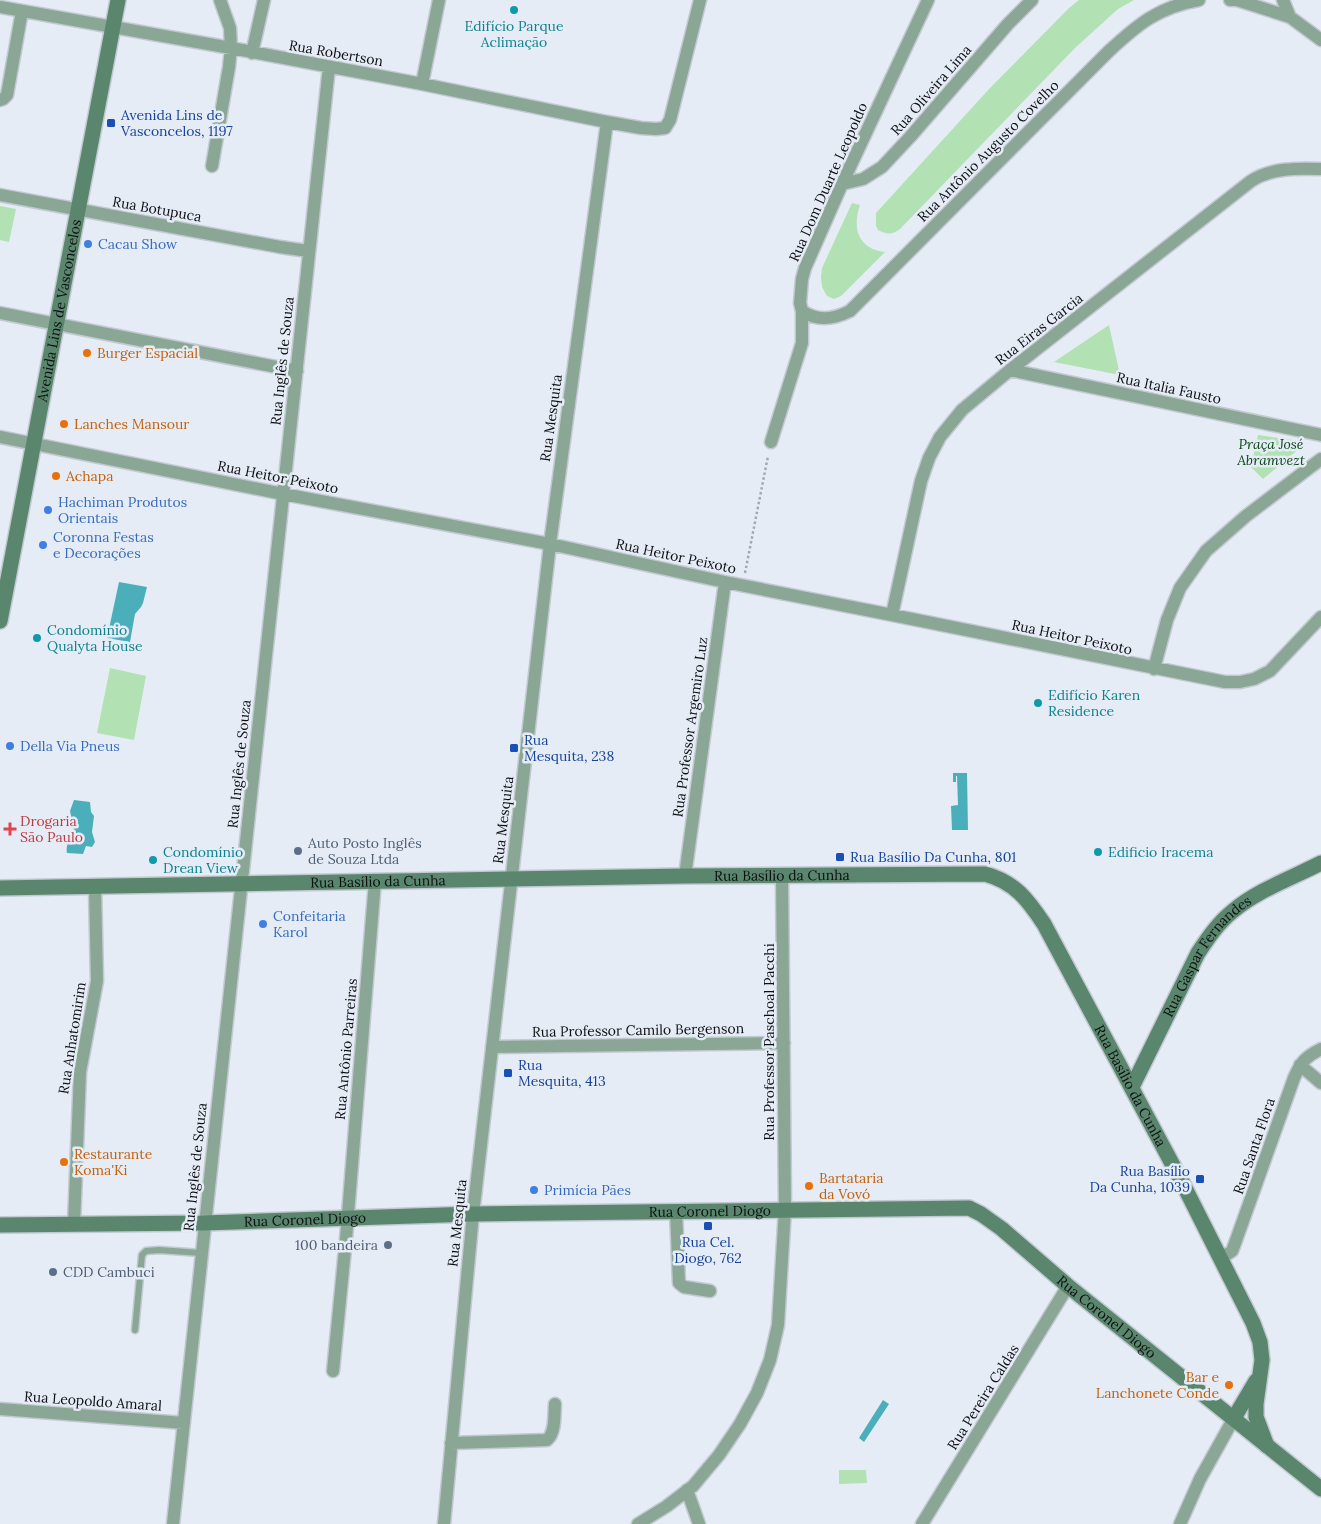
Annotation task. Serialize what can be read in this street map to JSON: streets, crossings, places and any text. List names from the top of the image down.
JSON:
{
  "streets": {
    "street": [
      "Rua Robertson",
      "Rua Oliveira Lima",
      "Rua Antônio Augusto Covelho",
      "Rua Dom Duarte Leopoldo",
      "Rua Botupuca",
      "Avenida Lins de Vasconcelos",
      "Rua Eiras Garcia",
      "Rua Inglês de Souza",
      "Rua Italia Fausto",
      "Rua Mesquita",
      "Rua Heitor Peixoto",
      "Rua Professor Argemiro Luz",
      "Rua Basílio da Cunha",
      "Rua Gaspar Fernandes",
      "Rua Professor Camilo Bergenson",
      "Rua Anhatomirim",
      "Rua Professor Paschoal Pacchi",
      "Rua Antônio Parreiras",
      "Rua Santa Flora",
      "Rua Coronel Diogo",
      "Rua Pereira Caldas",
      "Rua Leopoldo Amaral"
    ]
  },
  "crossings": [
    ["Rua Robertson", "Avenida Lins de Vasconcelos"],
    ["Rua Robertson", "Rua Inglês de Souza"],
    ["Rua Robertson", "Rua Mesquita"],
    ["Rua Oliveira Lima", "Rua Dom Duarte Leopoldo"],
    ["Rua Antônio Augusto Covelho", "Rua Dom Duarte Leopoldo"],
    ["Rua Botupuca", "Avenida Lins de Vasconcelos"],
    ["Rua Botupuca", "Rua Inglês de Souza"],
    ["Avenida Lins de Vasconcelos", "Rua Heitor Peixoto"],
    ["Rua Eiras Garcia", "Rua Italia Fausto"],
    ["Rua Eiras Garcia", "Rua Heitor Peixoto"],
    ["Rua Inglês de Souza", "Rua Heitor Peixoto"],
    ["Rua Inglês de Souza", "Rua Basílio da Cunha"],
    ["Rua Inglês de Souza", "Rua Coronel Diogo"],
    ["Rua Inglês de Souza", "Rua Leopoldo Amaral"],
    ["Rua Mesquita", "Rua Heitor Peixoto"],
    ["Rua Mesquita", "Rua Basílio da Cunha"],
    ["Rua Mesquita", "Rua Professor Camilo Bergenson"],
    ["Rua Mesquita", "Rua Coronel Diogo"],
    ["Rua Heitor Peixoto", "Rua Professor Argemiro Luz"],
    ["Rua Professor Argemiro Luz", "Rua Basílio da Cunha"],
    ["Rua Basílio da Cunha", "Rua Gaspar Fernandes"],
    ["Rua Basílio da Cunha", "Rua Anhatomirim"],
    ["Rua Basílio da Cunha", "Rua Professor Paschoal Pacchi"],
    ["Rua Basílio da Cunha", "Rua Antônio Parreiras"],
    ["Rua Basílio da Cunha", "Rua Santa Flora"],
    ["Rua Basílio da Cunha", "Rua Coronel Diogo"],
    ["Rua Professor Camilo Bergenson", "Rua Professor Paschoal Pacchi"],
    ["Rua Anhatomirim", "Rua Coronel Diogo"],
    ["Rua Professor Paschoal Pacchi", "Rua Coronel Diogo"],
    ["Rua Antônio Parreiras", "Rua Coronel Diogo"],
    ["Rua Coronel Diogo", "Rua Pereira Caldas"]
  ],
  "parks": ["Praça José Abramvezt"],
  "places": {
    "other": [
      "Edifício Parque Aclimação",
      "Cacau Show",
      "Burger Espacial",
      "Lanches Mansour",
      "Achapa",
      "Hachiman Produtos Orientais",
      "Coronna Festas e Decorações",
      "Condomínio Qualyta House",
      "Edifício Karen Residence",
      "Della Via Pneus",
      "Auto Posto Inglês de Souza Ltda",
      "Edificio Iracema",
      "Condomínio Drean View",
      "Confeitaria Karol",
      "Restaurante Koma'Ki",
      "Bartataria da Vovó",
      "Primícia Pães",
      "100 bandeira",
      "CDD Cambuci",
      "Bar e Lanchonete Conde"
    ],
    "transit": [
      "Avenida Lins de Vasconcelos, 1197",
      "Rua Mesquita, 238",
      "Rua Basílio Da Cunha, 801",
      "Rua Mesquita, 413",
      "Rua Basílio Da Cunha, 1039",
      "Rua Cel. Diogo, 762"
    ],
    "health": ["Drogaria São Paulo"]
  }
}
